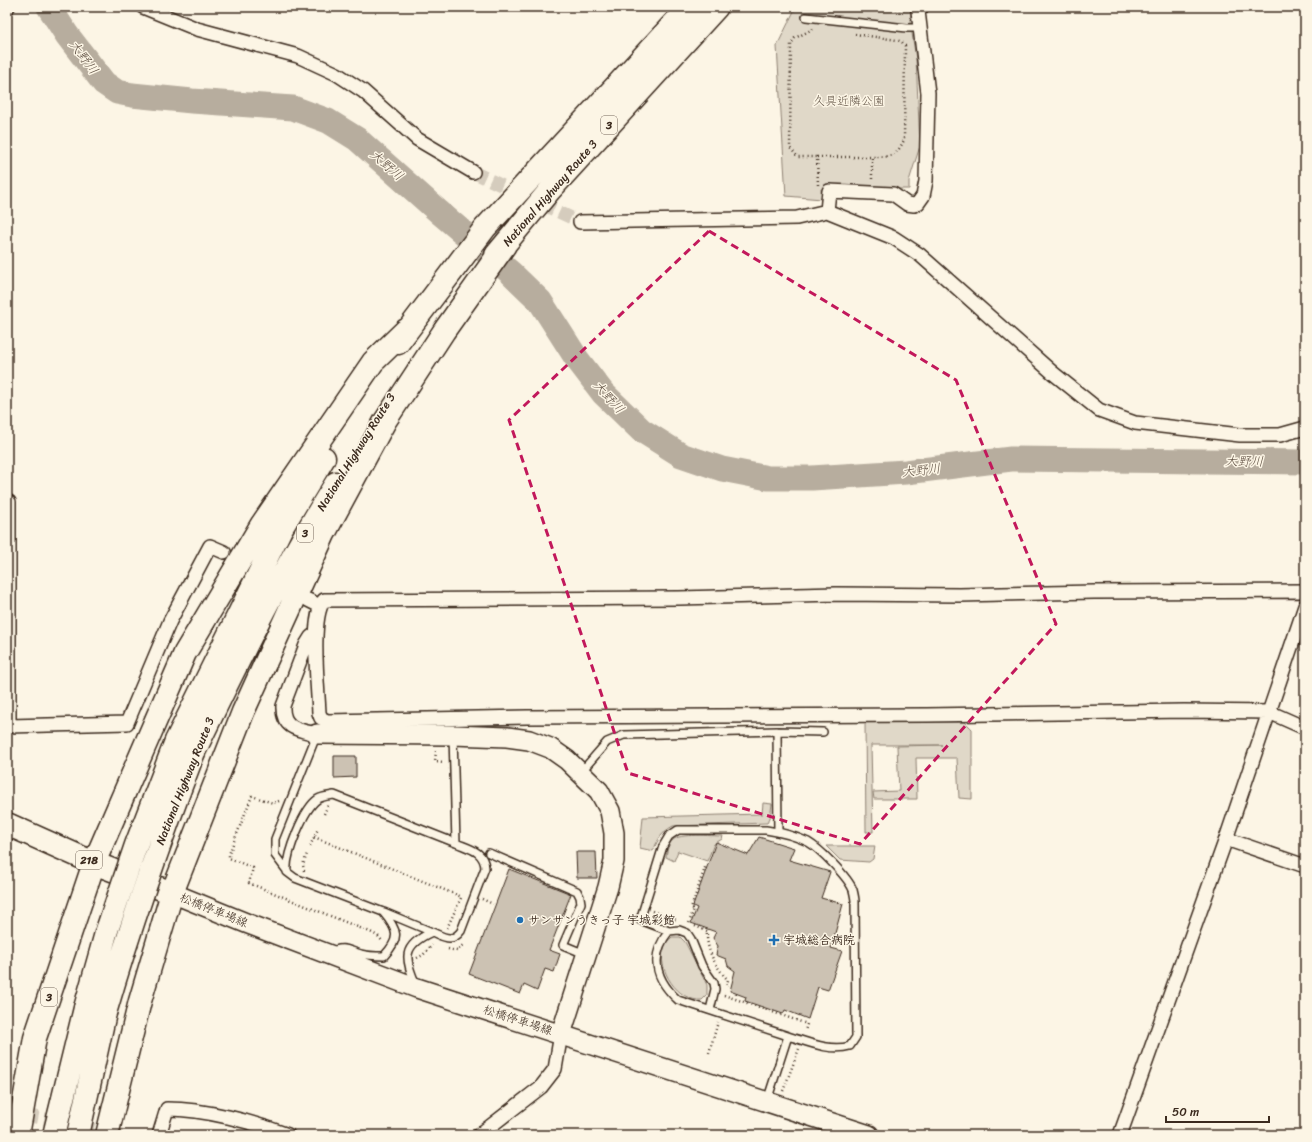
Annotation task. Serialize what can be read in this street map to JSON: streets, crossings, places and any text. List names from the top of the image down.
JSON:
{
  "streets": {
    "highway": ["3", "National Highway Route 3", "218"],
    "main road": ["松橋停車場線"]
  },
  "crossings": [
    ["3", "218"],
    ["218", "松橋停車場線"]
  ],
  "water": ["大野川"],
  "parks": ["久具近隣公園"],
  "places": {
    "other": ["サンサンうきっ子 宇城彩館"],
    "health": ["宇城総合病院"]
  },
  "scale_bar": "50 m"
}
